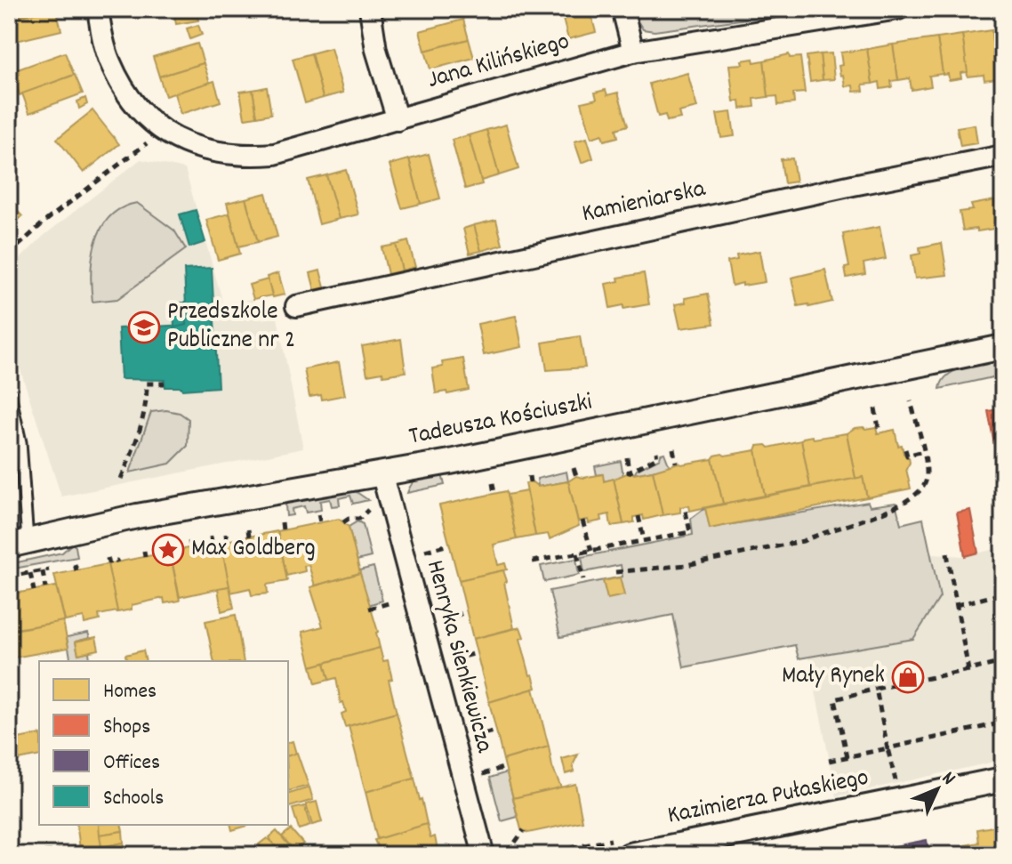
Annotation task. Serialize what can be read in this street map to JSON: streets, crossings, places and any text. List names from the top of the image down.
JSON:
{
  "streets": {
    "street": [
      "Jana Kilińskiego",
      "Kamieniarska",
      "Tadeusza Kościuszki",
      "Henryka Sienkiewicza",
      "Kazimierza Pułaskiego"
    ]
  },
  "crossings": [
    ["Tadeusza Kościuszki", "Henryka Sienkiewicza"]
  ],
  "places": {
    "school or university": ["Przedszkole Publiczne nr 2"],
    "place": ["Max Goldberg"],
    "shop": ["Mały Rynek"]
  },
  "legend": [
    "Homes",
    "Shops",
    "Offices",
    "Schools"
  ],
  "north": "top right"
}
